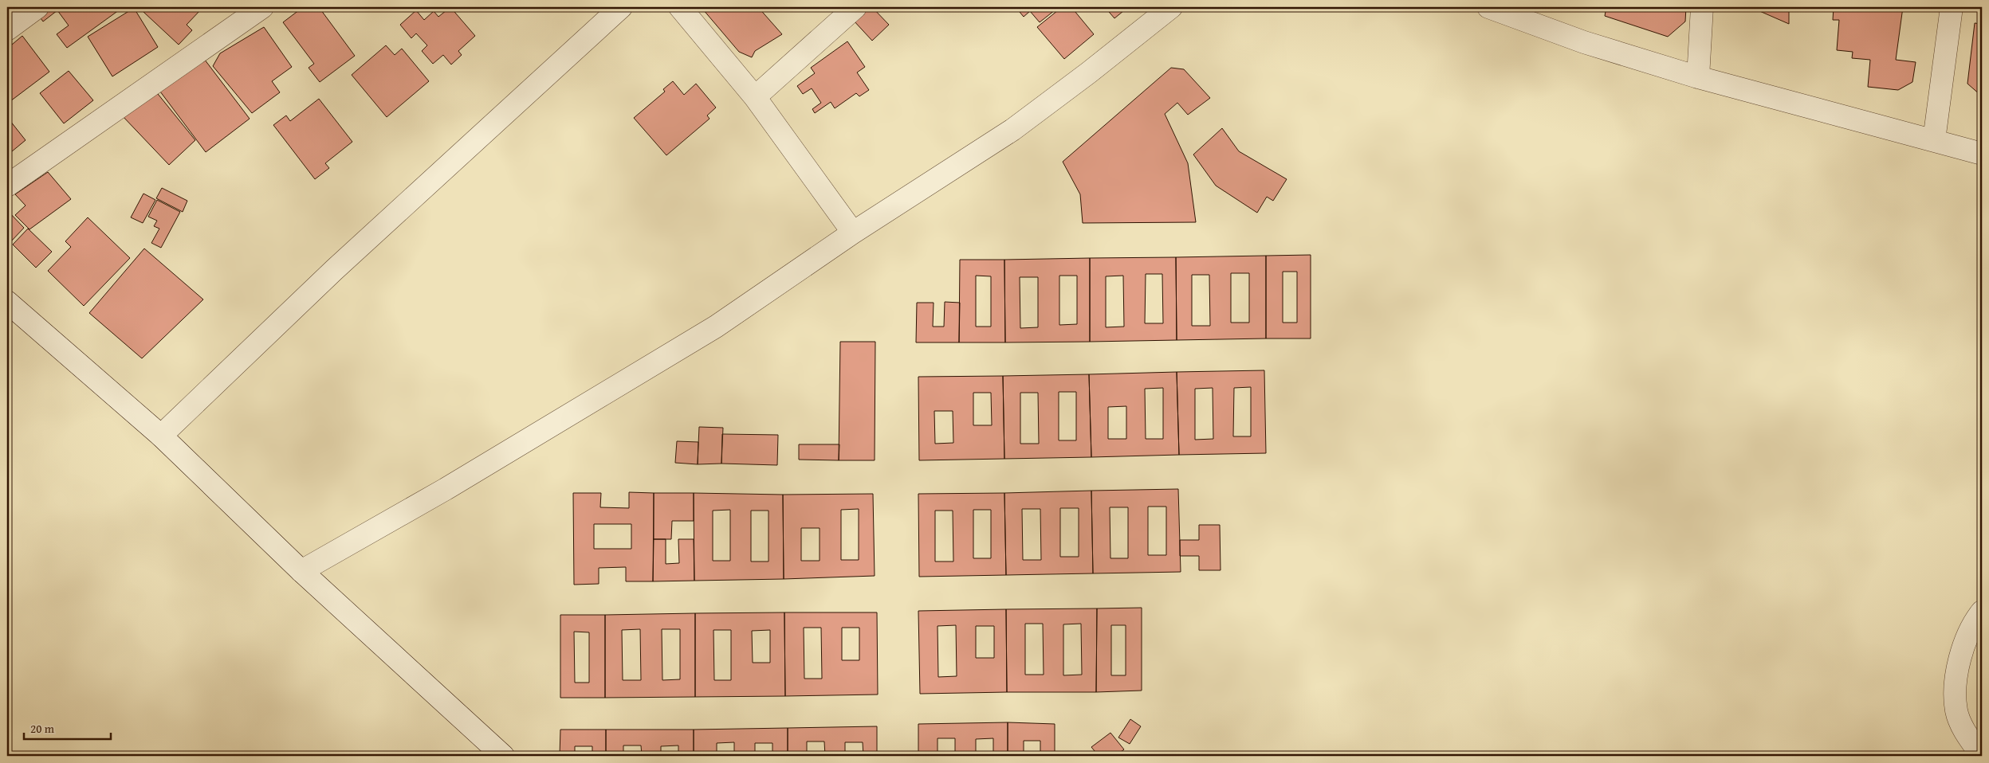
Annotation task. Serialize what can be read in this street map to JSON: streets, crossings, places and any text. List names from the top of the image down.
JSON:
{
  "scale_bar": "20 m"
}
